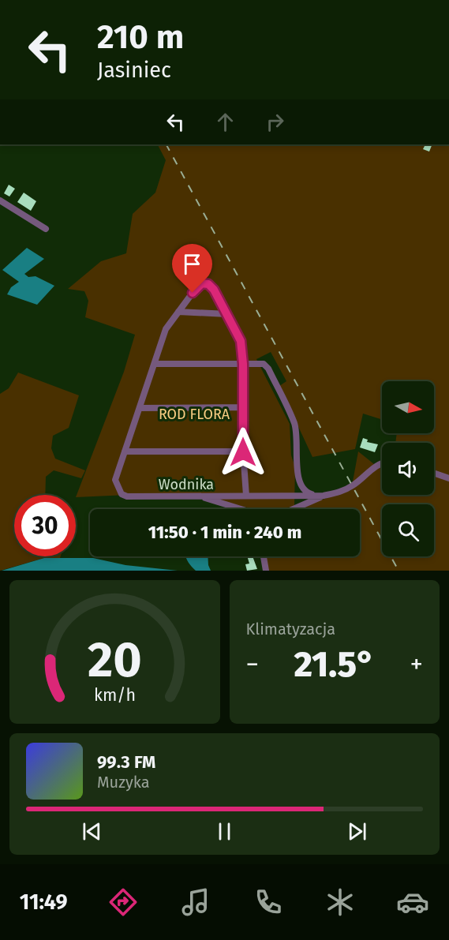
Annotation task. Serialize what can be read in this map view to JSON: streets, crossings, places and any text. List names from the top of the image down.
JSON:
{
  "streets": {
    "street": ["Wodnika"]
  },
  "parks": ["ROD FLORA"],
  "north": "right",
  "page": {
    "turn": ["210 m", "Jasiniec"],
    "limit": "30",
    "trip": "11:50 · 1 min · 240 m",
    "tile": "Klimatyzacja",
    "heat": ["−", "21.5°", "+"],
    "song": ["99.3 FM", "Muzyka"],
    "tabs": "11:49",
    "gauge": ["20", "km/h"]
  }
}
